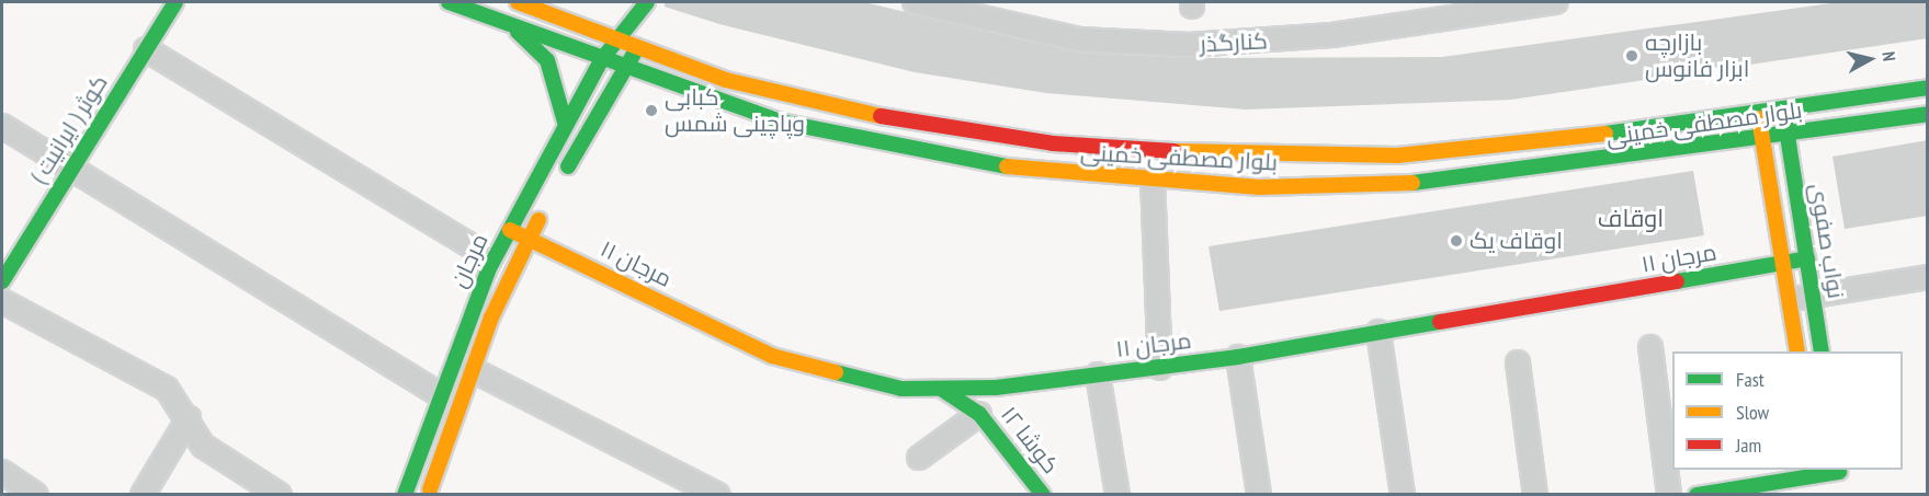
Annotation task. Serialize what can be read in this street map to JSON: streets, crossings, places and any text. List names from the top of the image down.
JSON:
{
  "streets": {
    "street": [
      "کنارگذر",
      "بلوار مصطفی خمینی",
      "کوثر ( ایرانیت )",
      "نواب صفوی",
      "مرجان ۱۱",
      "مرجان",
      "کوشا ۱۲"
    ]
  },
  "crossings": [
    ["بلوار مصطفی خمینی", "نواب صفوی"],
    ["بلوار مصطفی خمینی", "مرجان"],
    ["نواب صفوی", "مرجان ۱۱"],
    ["مرجان ۱۱", "مرجان"],
    ["مرجان ۱۱", "کوشا ۱۲"]
  ],
  "districts": ["اوقاف"],
  "places": ["بازارچه ابزار فانوس", "کبابی وپاچینی شمس", "اوقاف یک"],
  "legend": ["Fast", "Slow", "Jam"],
  "north": "right"
}
